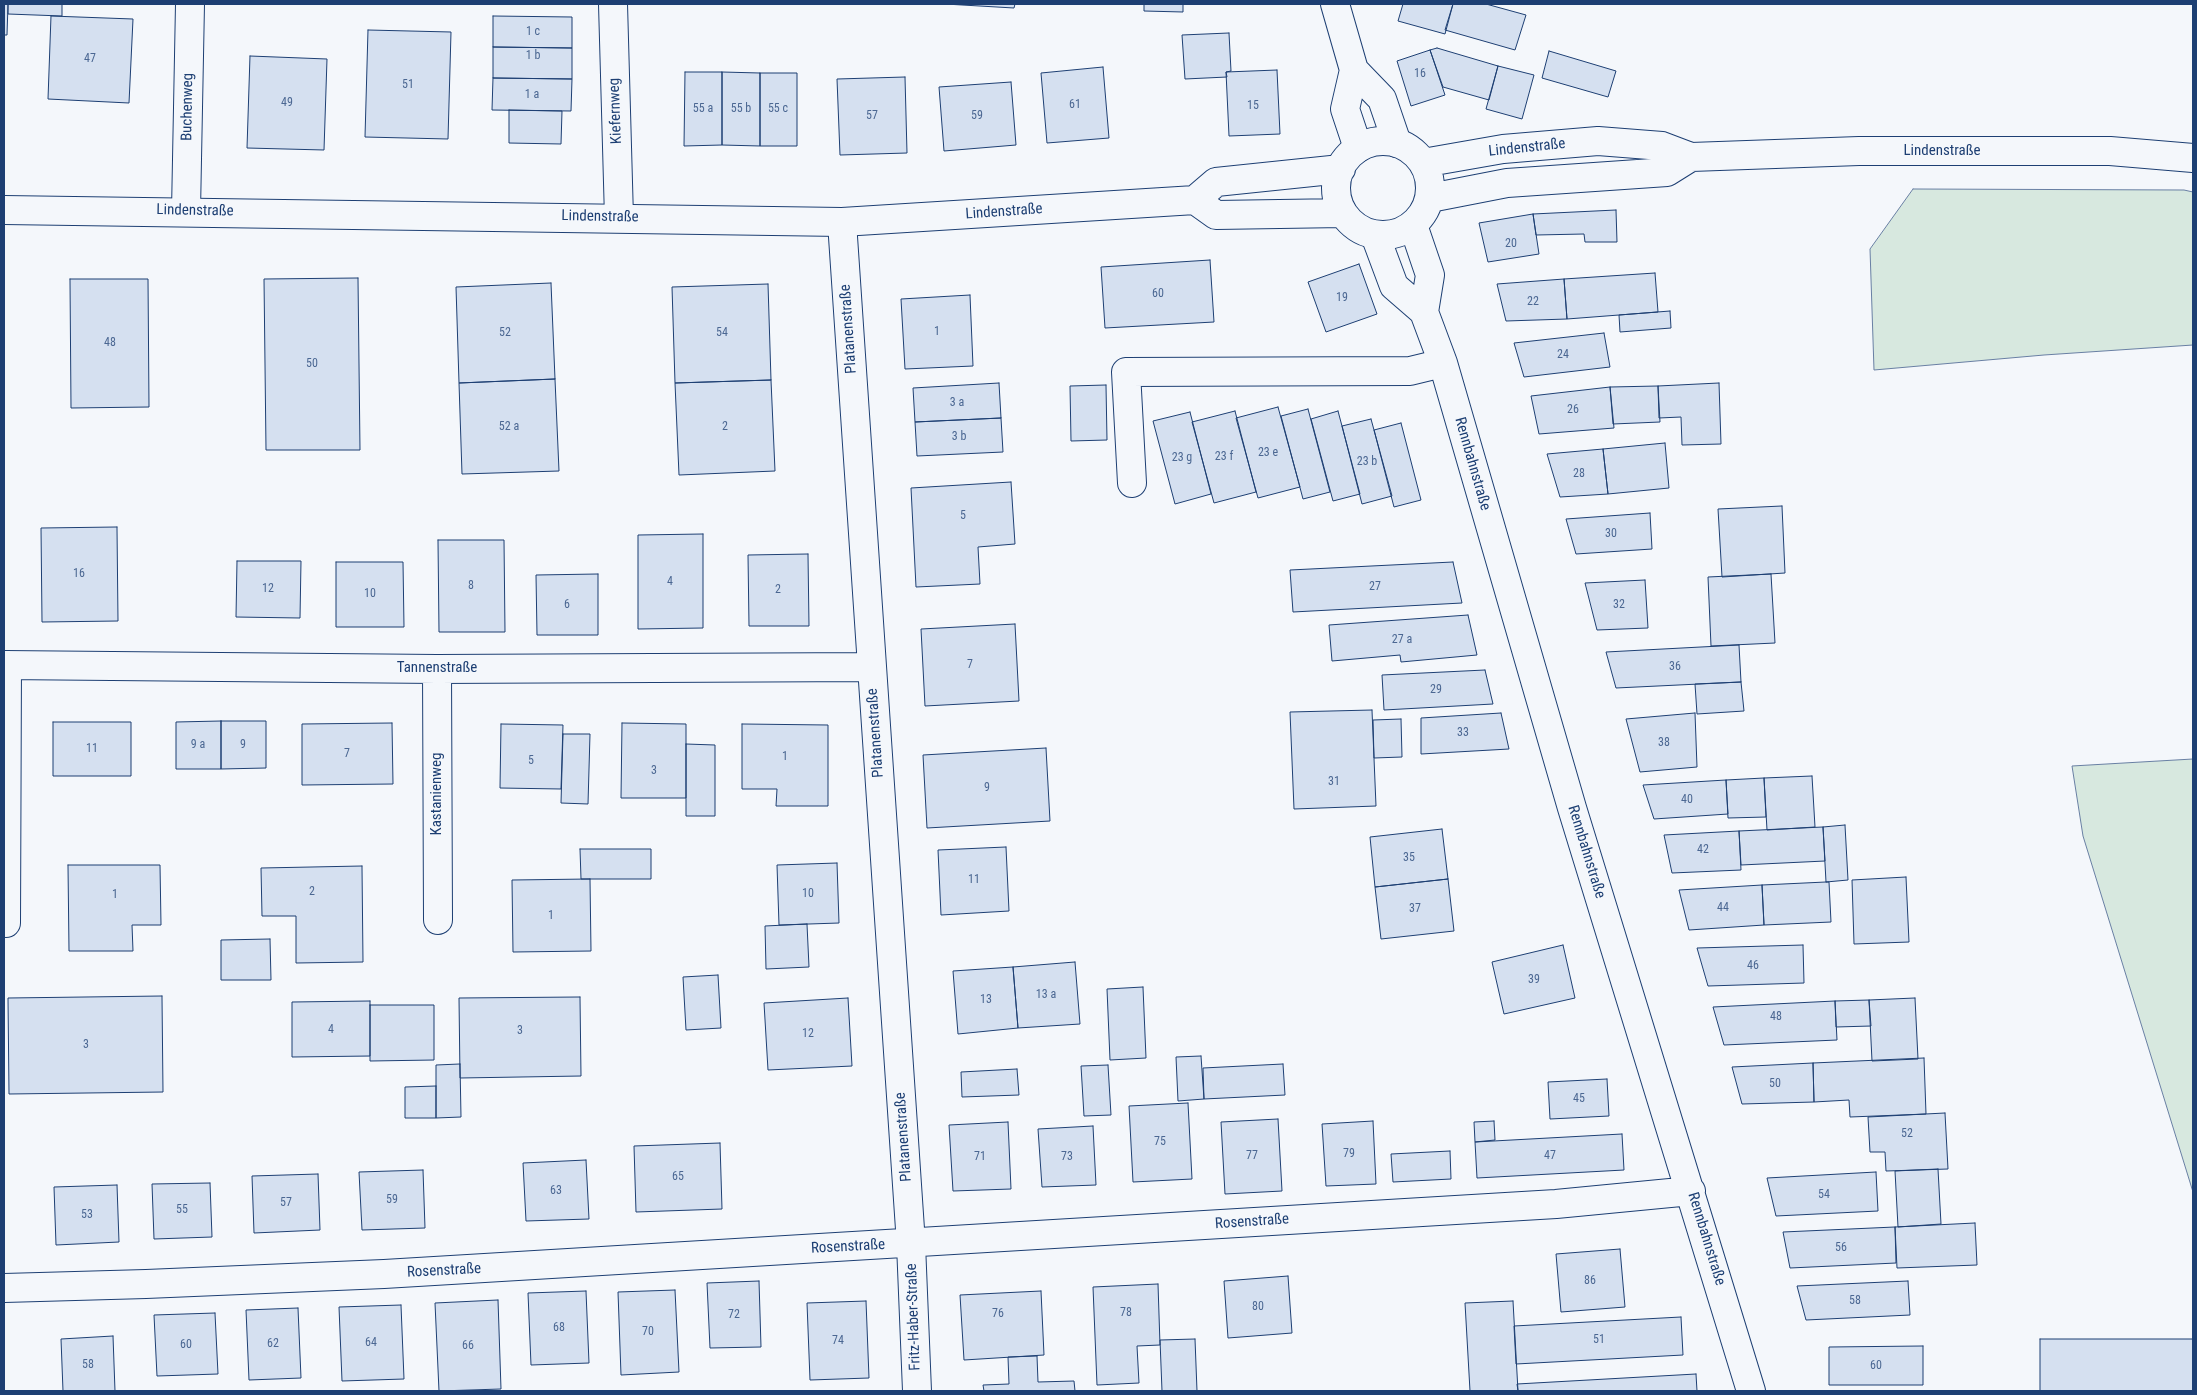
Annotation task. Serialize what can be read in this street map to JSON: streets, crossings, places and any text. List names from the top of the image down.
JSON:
{
  "streets": {
    "street": [
      "Buchenweg",
      "Kiefernweg",
      "Lindenstraße",
      "Platanenstraße",
      "Rennbahnstraße",
      "Tannenstraße",
      "Kastanienweg",
      "Rosenstraße",
      "Fritz-Haber-Straße"
    ]
  },
  "crossings": [
    ["Buchenweg", "Lindenstraße"],
    ["Kiefernweg", "Lindenstraße"],
    ["Lindenstraße", "Platanenstraße"],
    ["Lindenstraße", "Rennbahnstraße"],
    ["Platanenstraße", "Tannenstraße"],
    ["Platanenstraße", "Rosenstraße"],
    ["Platanenstraße", "Fritz-Haber-Straße"],
    ["Rennbahnstraße", "Rosenstraße"],
    ["Tannenstraße", "Kastanienweg"],
    ["Rosenstraße", "Fritz-Haber-Straße"]
  ],
  "house_numbers": [
    "1 c",
    "1 b",
    "47",
    "16",
    "51",
    "1 a",
    "49",
    "61",
    "15",
    "55 a",
    "55 b",
    "55 c",
    "57",
    "59",
    "20",
    "60",
    "19",
    "22",
    "1",
    "52",
    "54",
    "48",
    "24",
    "50",
    "3 a",
    "26",
    "52 a",
    "2",
    "3 b",
    "23 e",
    "23 f",
    "23 g",
    "23 b",
    "28",
    "5",
    "30",
    "16",
    "4",
    "8",
    "27",
    "12",
    "2",
    "10",
    "6",
    "32",
    "27 a",
    "7",
    "36",
    "29",
    "33",
    "38",
    "9 a",
    "9",
    "11",
    "7",
    "1",
    "5",
    "3",
    "31",
    "9",
    "40",
    "42",
    "35",
    "11",
    "2",
    "10",
    "1",
    "44",
    "37",
    "1",
    "46",
    "39",
    "13 a",
    "13",
    "48",
    "4",
    "3",
    "12",
    "3",
    "50",
    "45",
    "52",
    "75",
    "79",
    "77",
    "47",
    "71",
    "73",
    "65",
    "63",
    "54",
    "59",
    "57",
    "55",
    "53",
    "56",
    "86",
    "58",
    "80",
    "78",
    "76",
    "72",
    "68",
    "70",
    "51",
    "74",
    "64",
    "62",
    "60",
    "66",
    "58",
    "60"
  ]
}
